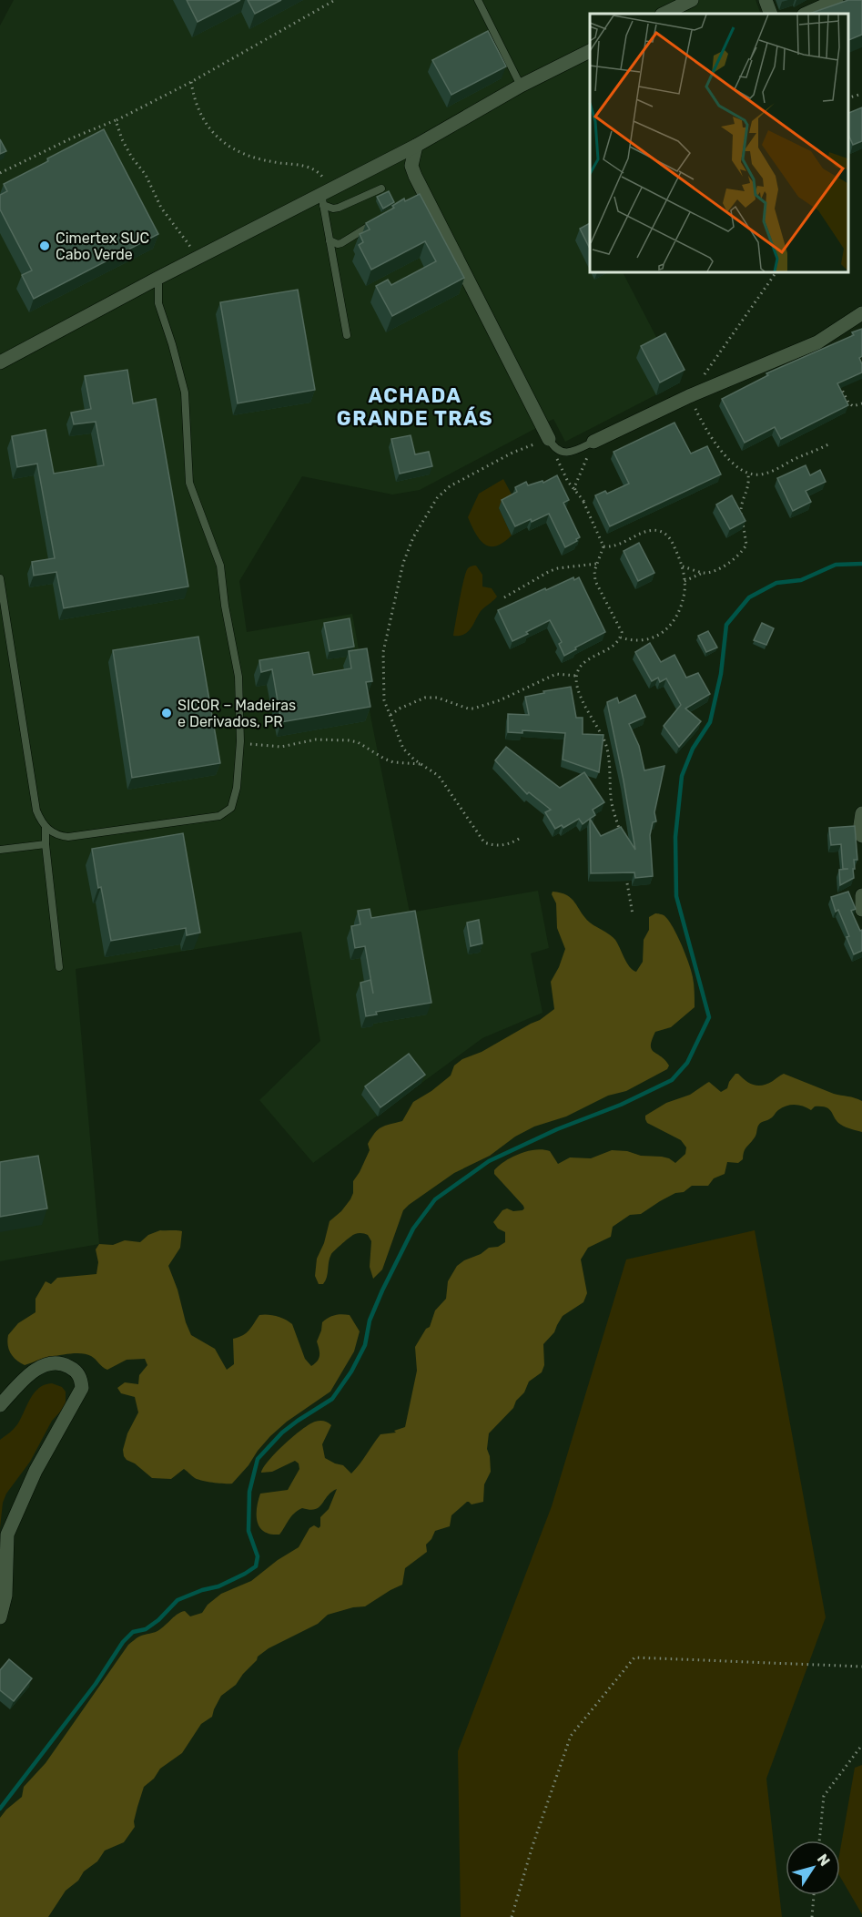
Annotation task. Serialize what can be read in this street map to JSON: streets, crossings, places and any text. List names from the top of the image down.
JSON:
{
  "districts": ["ACHADA GRANDE TRÁS"],
  "places": ["Cimertex SUC Cabo Verde", "SICOR – Madeiras e Derivados, PR"],
  "north": "top right"
}
